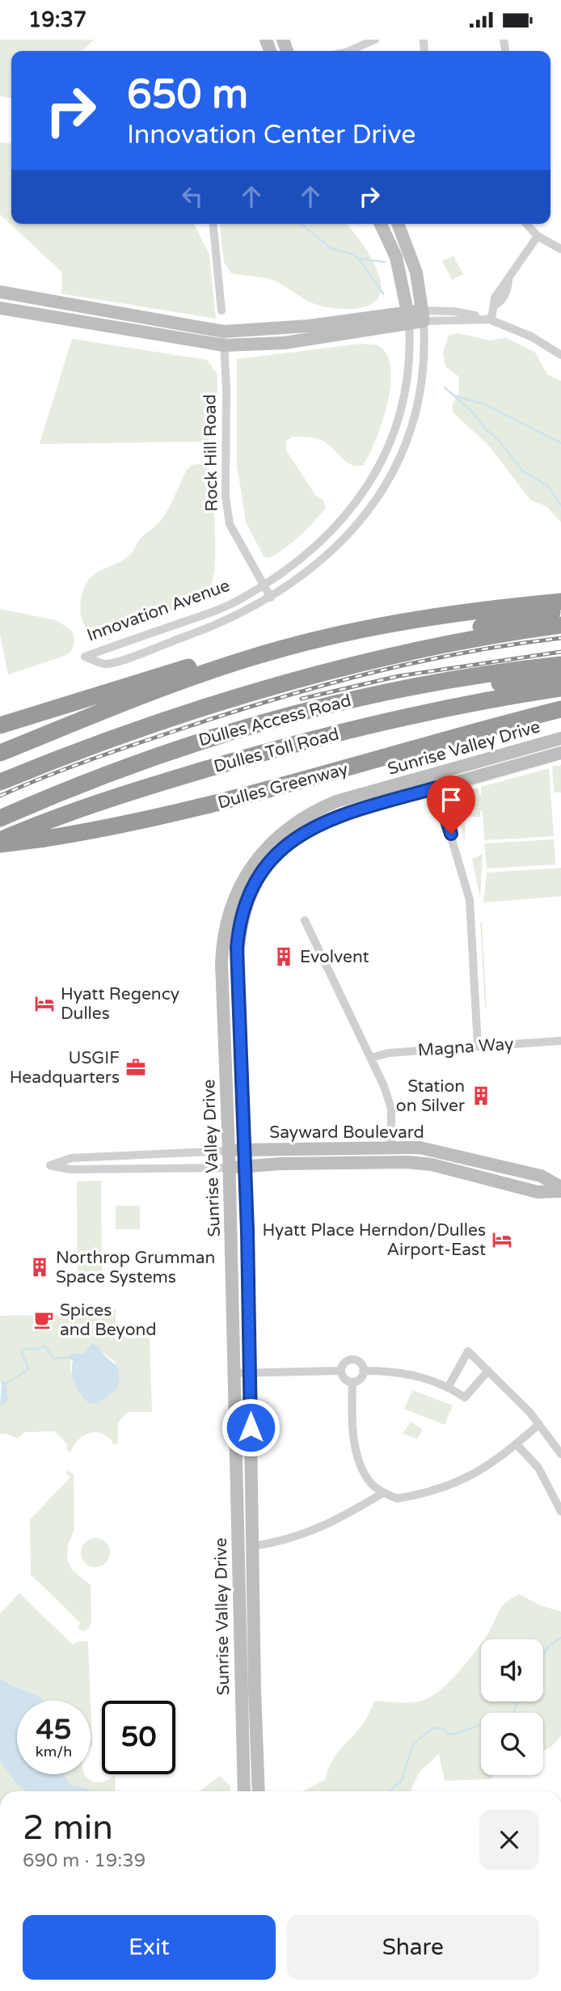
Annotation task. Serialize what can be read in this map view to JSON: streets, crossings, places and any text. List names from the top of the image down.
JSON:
{
  "streets": {
    "highway": ["Dulles Access Road", "Dulles Toll Road", "Dulles Greenway"],
    "main road": ["Innovation Avenue", "Sunrise Valley Drive", "Sayward Boulevard"],
    "street": ["Rock Hill Road", "Magna Way"]
  },
  "crossings": [
    ["Rock Hill Road", "Innovation Avenue"],
    ["Sunrise Valley Drive", "Sayward Boulevard"],
    ["Dulles Toll Road", "Dulles Greenway"]
  ],
  "places": {
    "building": ["Evolvent", "Station on Silver", "Northrop Grumman Space Systems"],
    "hotel": ["Hyatt Regency Dulles", "Hyatt Place Herndon/Dulles Airport-East"],
    "office": ["USGIF Headquarters"],
    "cafe": ["Spices and Beyond"]
  },
  "page": {
    "status": "19:37",
    "turn": ["650 m", "Innovation Center Drive"],
    "speed": "45 km/h",
    "limit": "50",
    "heading": ["2 min", "690 m · 19:39"],
    "buttons": ["Exit", "Share"]
  }
}
